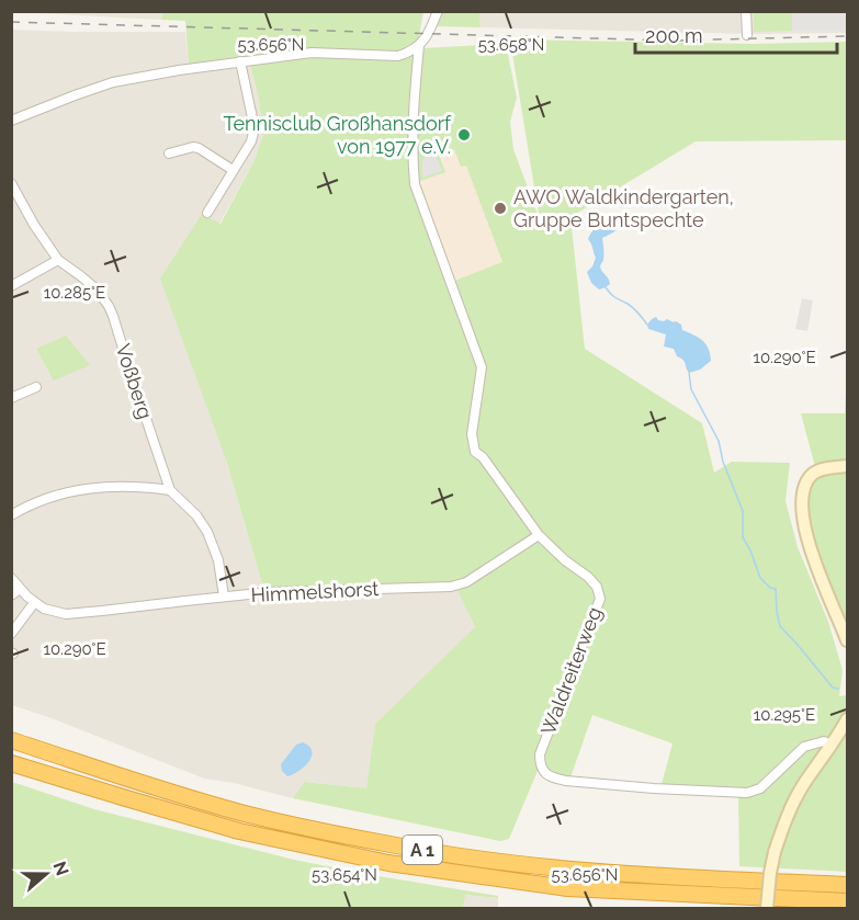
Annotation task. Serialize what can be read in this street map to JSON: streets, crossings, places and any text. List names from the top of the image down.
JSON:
{
  "streets": {
    "highway": ["A 1"],
    "street": ["Voßberg", "Himmelshorst", "Waldreiterweg"]
  },
  "crossings": [
    ["Voßberg", "Himmelshorst"],
    ["Himmelshorst", "Waldreiterweg"]
  ],
  "places": ["Tennisclub Großhansdorf von 1977 e.V.", "AWO Waldkindergarten, Gruppe Buntspechte"],
  "scale_bar": "200 m",
  "north": "right",
  "coordinates": [
    "53.656°N",
    "53.658°N",
    "10.285°E",
    "10.290°E",
    "10.295°E",
    "53.654°N"
  ]
}
